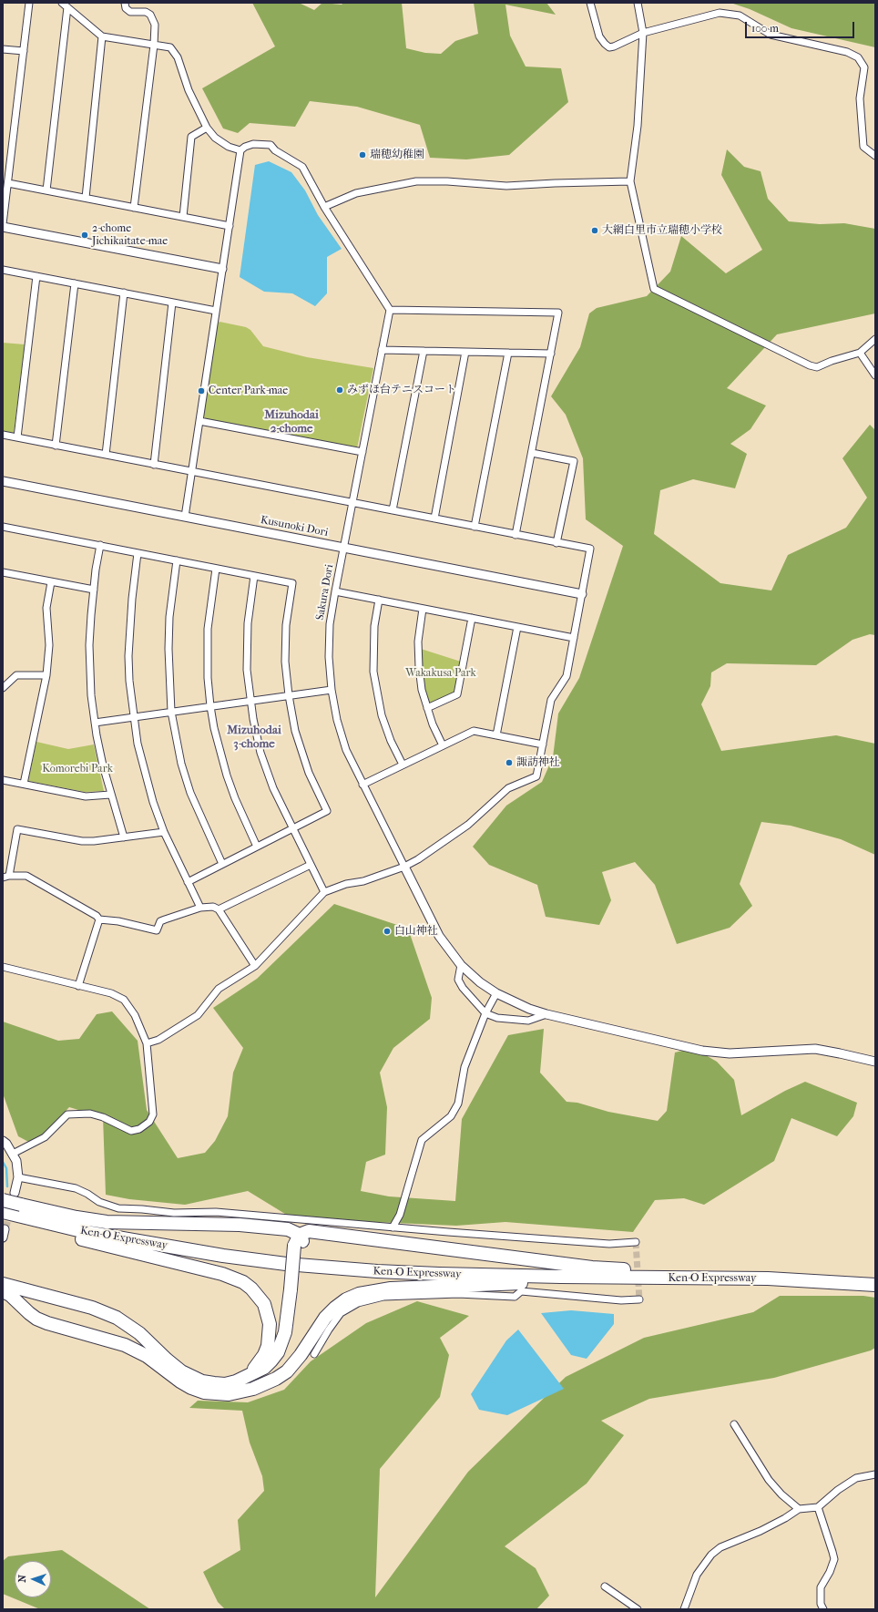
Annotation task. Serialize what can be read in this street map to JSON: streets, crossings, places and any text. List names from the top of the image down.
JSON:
{
  "streets": {
    "highway": ["Ken-O Expressway"],
    "street": ["Kusunoki Dori", "Sakura Dori"]
  },
  "crossings": [
    ["Kusunoki Dori", "Sakura Dori"]
  ],
  "districts": ["Mizuhodai 2-chome", "Mizuhodai 3-chome"],
  "parks": ["Wakakusa Park", "Komorebi Park"],
  "places": [
    "瑞穂幼稚園",
    "大網白里市立瑞穂小学校",
    "2-chome Jichikaitate-mae",
    "みずほ台テニスコート",
    "Center Park-mae",
    "諏訪神社",
    "白山神社"
  ],
  "scale_bar": "100 m",
  "north": "left"
}
